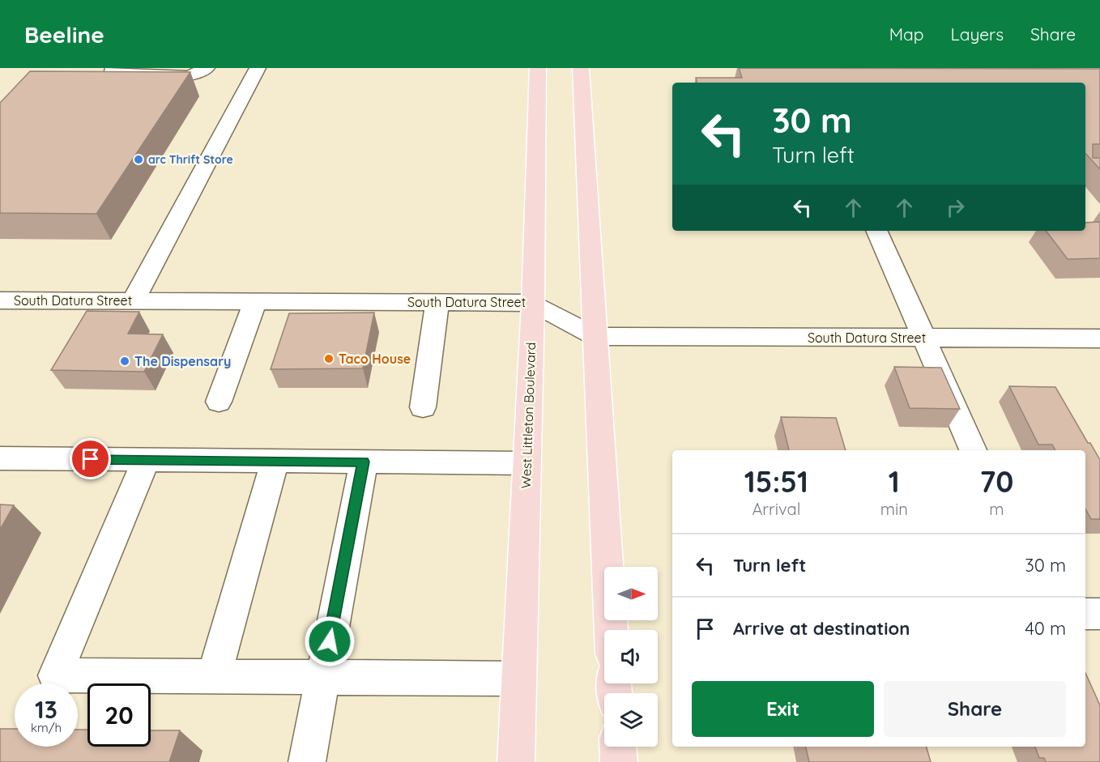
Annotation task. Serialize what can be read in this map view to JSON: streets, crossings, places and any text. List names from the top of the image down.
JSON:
{
  "streets": {
    "main road": ["West Littleton Boulevard"],
    "street": ["South Datura Street"]
  },
  "crossings": [
    ["South Datura Street", "West Littleton Boulevard"]
  ],
  "places": ["arc Thrift Store", "Taco House", "The Dispensary"],
  "north": "right",
  "page": {
    "header": "Beeline",
    "nav": ["Map", "Layers", "Share"],
    "turn": ["30 m", "Turn left"],
    "eta": [
      "15:51",
      "Arrival",
      "1",
      "min",
      "70",
      "m"
    ],
    "list": [
      {
        "name": "Turn left",
        "value": "30 m"
      },
      {
        "name": "Arrive at destination",
        "value": "40 m"
      }
    ],
    "buttons": ["Exit", "Share"],
    "speed": "13 km/h",
    "limit": "20"
  }
}
